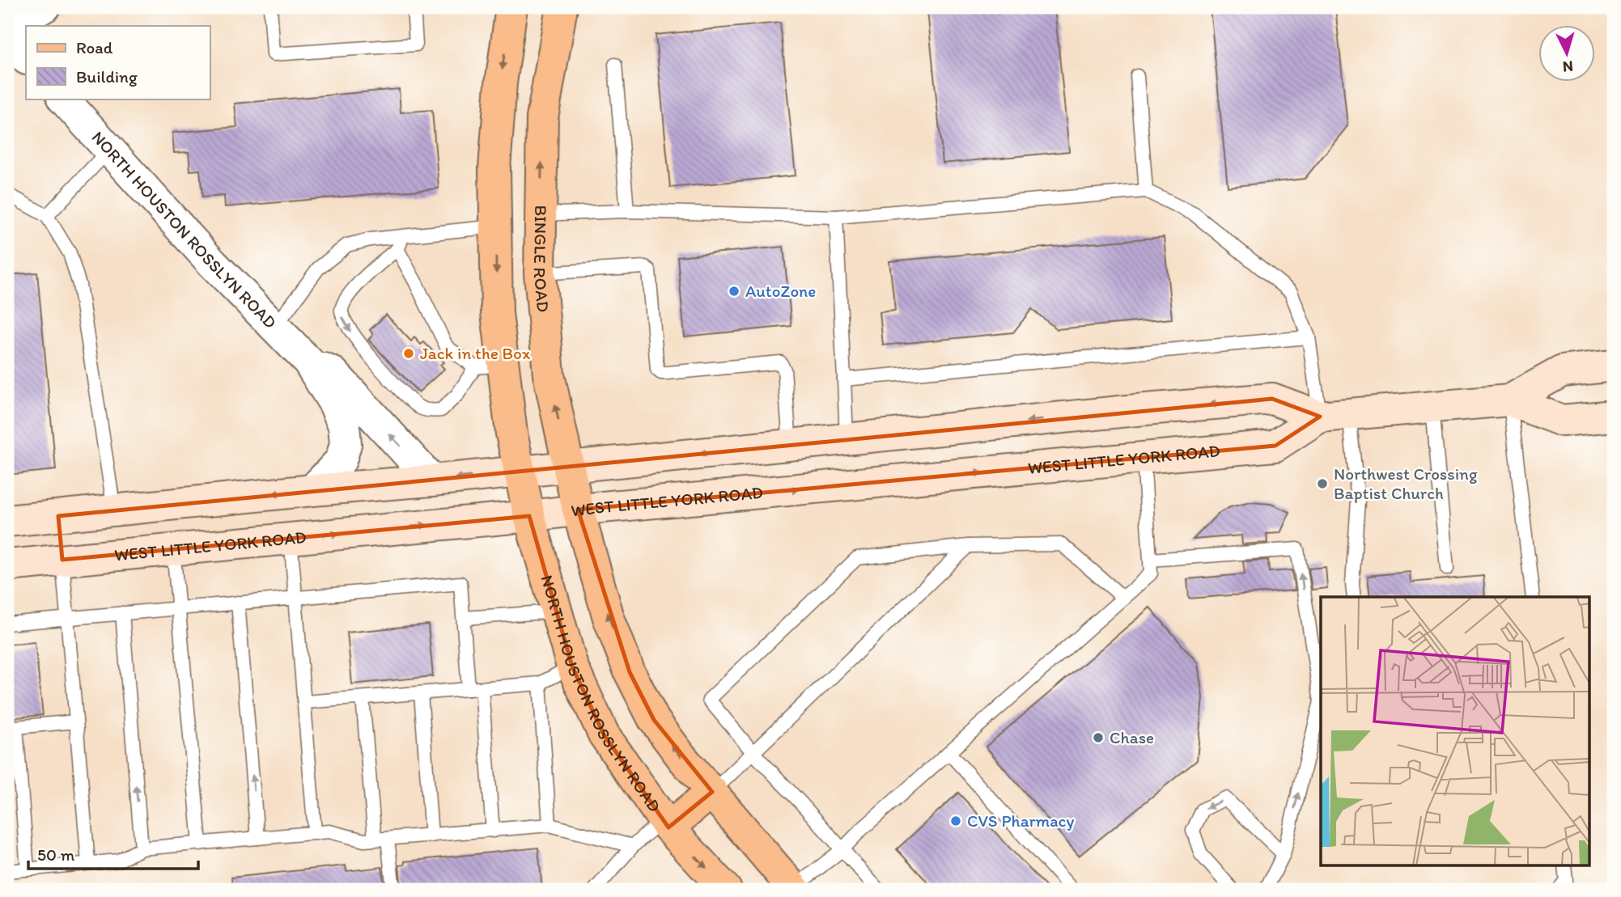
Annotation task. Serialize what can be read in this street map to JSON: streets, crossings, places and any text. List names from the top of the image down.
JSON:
{
  "streets": {
    "main road": ["NORTH HOUSTON ROSSLYN ROAD", "BINGLE ROAD", "WEST LITTLE YORK ROAD"]
  },
  "crossings": [
    ["NORTH HOUSTON ROSSLYN ROAD", "BINGLE ROAD"],
    ["NORTH HOUSTON ROSSLYN ROAD", "WEST LITTLE YORK ROAD"],
    ["BINGLE ROAD", "WEST LITTLE YORK ROAD"]
  ],
  "places": [
    "AutoZone",
    "Jack in the Box",
    "Northwest Crossing Baptist Church",
    "Chase",
    "CVS Pharmacy"
  ],
  "legend": ["Road", "Building"],
  "scale_bar": "50 m",
  "north": "bottom"
}
